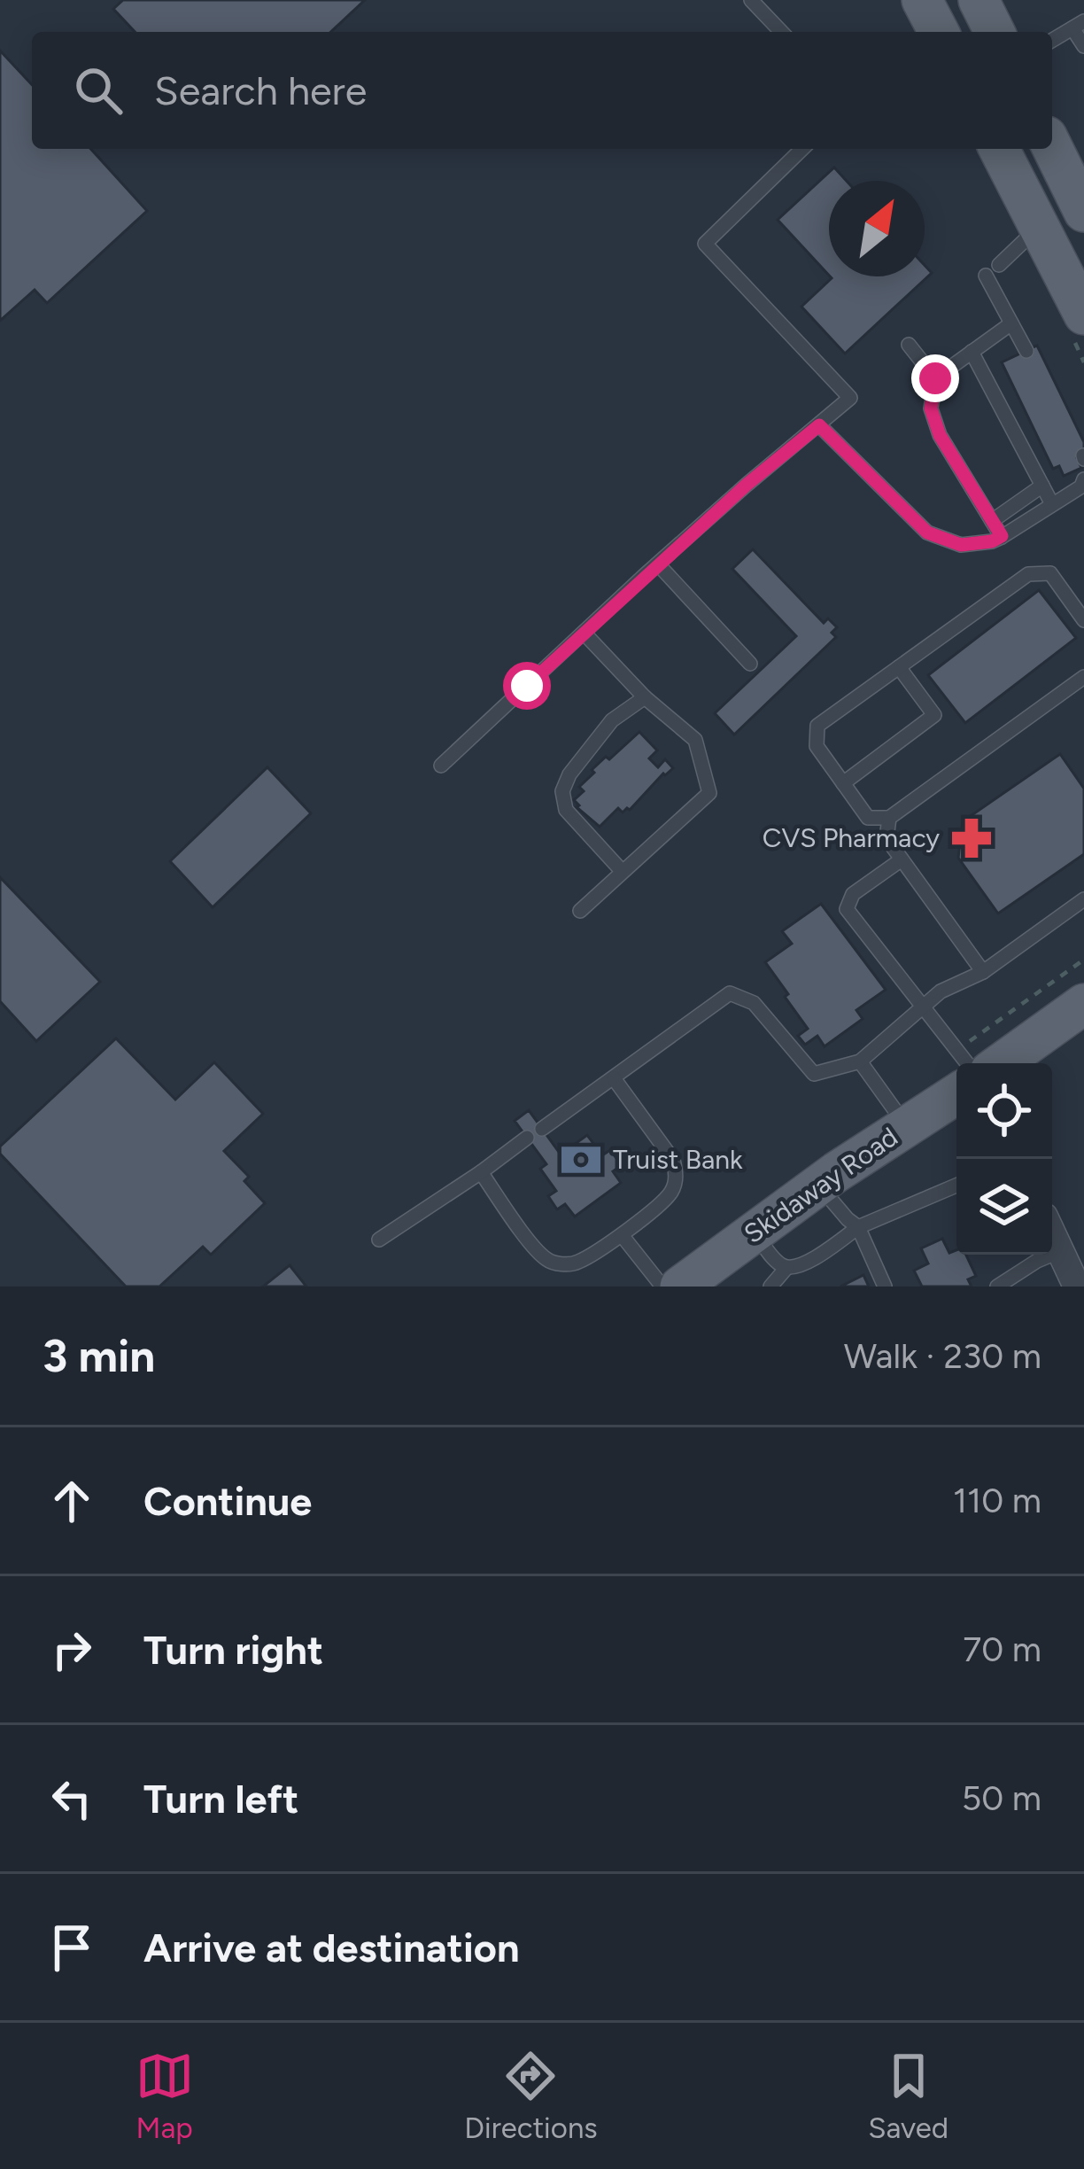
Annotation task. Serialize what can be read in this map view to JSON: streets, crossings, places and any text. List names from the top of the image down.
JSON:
{
  "streets": {
    "main road": ["Skidaway Road"]
  },
  "places": {
    "pharmacy": ["CVS Pharmacy"],
    "bank": ["Truist Bank"]
  },
  "north": "top right",
  "page": {
    "search": "Search here",
    "heading": ["3 min", "Walk · 230 m"],
    "list": [
      ["Continue", "110 m"],
      ["Turn right", "70 m"],
      ["Turn left", "50 m"],
      "Arrive at destination"
    ],
    "nav": ["Map", "Directions", "Saved"]
  }
}
